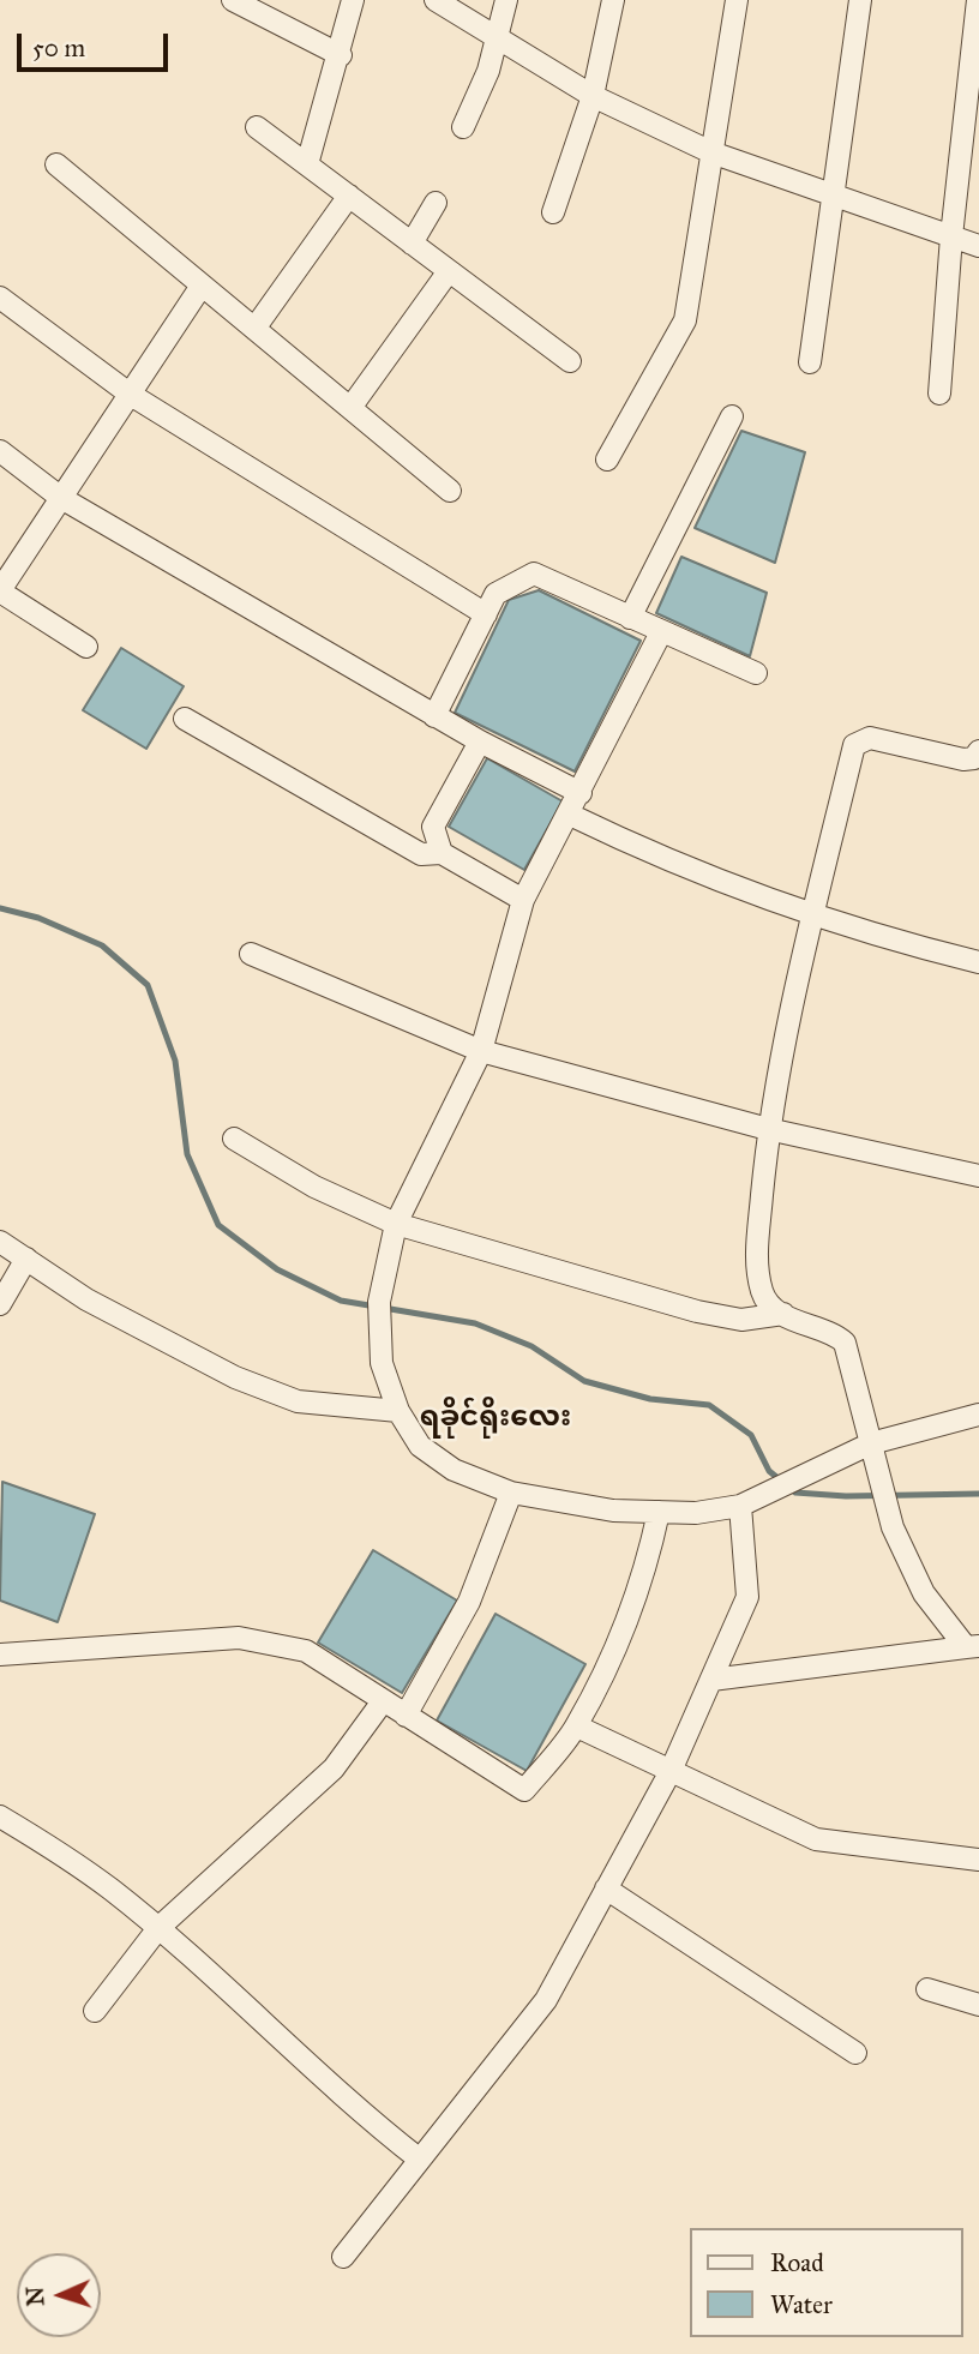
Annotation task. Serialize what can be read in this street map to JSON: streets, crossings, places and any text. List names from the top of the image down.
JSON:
{
  "districts": ["ရခိုင်ရိုးလေး"],
  "legend": ["Road", "Water"],
  "scale_bar": "50 m",
  "north": "left"
}
